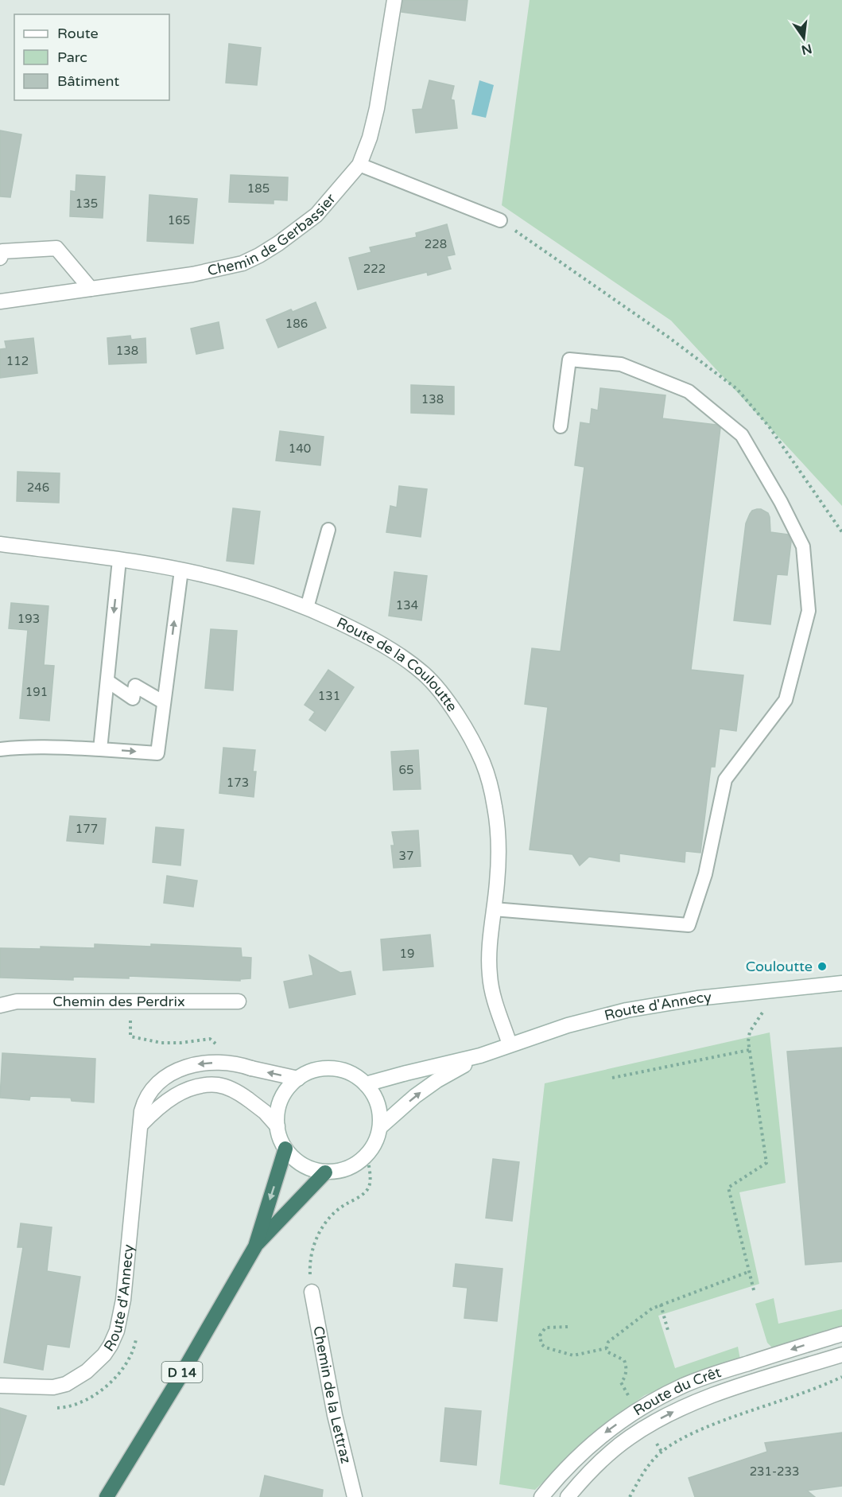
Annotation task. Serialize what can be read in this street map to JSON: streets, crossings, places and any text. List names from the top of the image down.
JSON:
{
  "streets": {
    "highway": ["D 14"],
    "street": [
      "Chemin de Gerbassier",
      "Route de la Couloutte",
      "Chemin des Perdrix",
      "Route d'Annecy",
      "Route du Crêt",
      "Chemin de la Lettraz"
    ]
  },
  "crossings": [
    ["Route de la Couloutte", "Route d'Annecy"],
    ["Route d'Annecy", "D 14"]
  ],
  "places": ["Couloutte"],
  "house_numbers": [
    "185",
    "135",
    "165",
    "228",
    "222",
    "186",
    "138",
    "112",
    "138",
    "140",
    "246",
    "134",
    "193",
    "191",
    "131",
    "65",
    "173",
    "177",
    "37",
    "19",
    "231-233"
  ],
  "legend": ["Route", "Parc", "Bâtiment"],
  "north": "bottom"
}
